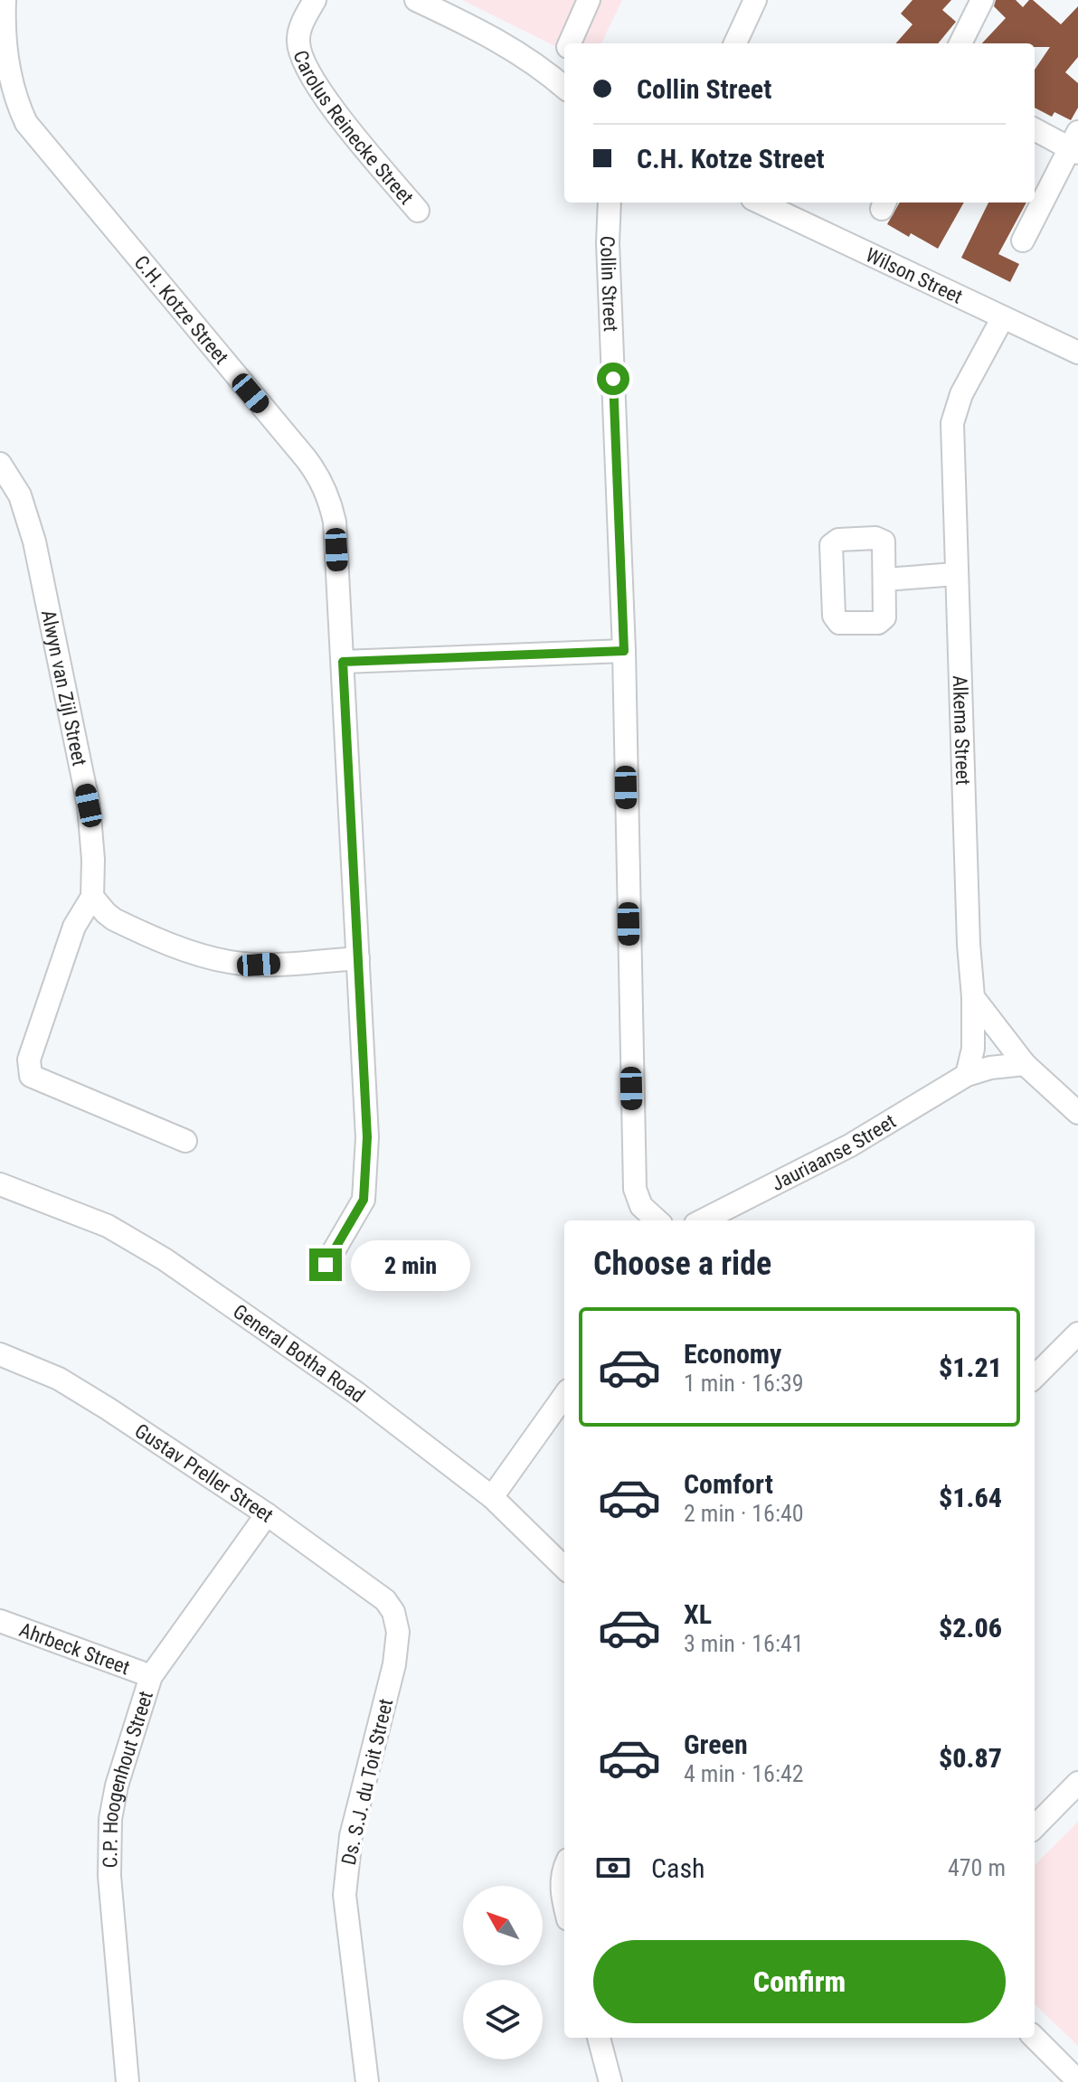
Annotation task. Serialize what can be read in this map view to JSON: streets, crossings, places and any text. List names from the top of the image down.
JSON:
{
  "streets": {
    "street": [
      "Carolus Reinecke Street",
      "Wilson Street",
      "Collin Street",
      "C.H. Kotze Street",
      "Alwyn van Zijl Street",
      "Alkema Street",
      "Jauriaanse Street",
      "General Botha Road",
      "Gustav Preller Street",
      "Ahrbeck Street",
      "C.P. Hoogenhout Street",
      "Ds. S.J. du Toit Street"
    ]
  },
  "crossings": [
    ["Wilson Street", "Alkema Street"],
    ["Gustav Preller Street", "C.P. Hoogenhout Street"],
    ["Gustav Preller Street", "Ds. S.J. du Toit Street"],
    ["Ahrbeck Street", "C.P. Hoogenhout Street"]
  ],
  "north": "top left",
  "page": {
    "banner": ["Collin Street", "C.H. Kotze Street"],
    "heading": "Choose a ride",
    "bubble": "2 min",
    "list": [
      {
        "name": "Economy",
        "note": "1 min · 16:39",
        "value": "$1.21"
      },
      {
        "name": "Comfort",
        "note": "2 min · 16:40",
        "value": "$1.64"
      },
      {
        "name": "XL",
        "note": "3 min · 16:41",
        "value": "$2.06"
      },
      {
        "name": "Green",
        "note": "4 min · 16:42",
        "value": "$0.87"
      }
    ],
    "pay": ["Cash", "470 m"],
    "buttons": "Confirm"
  }
}
